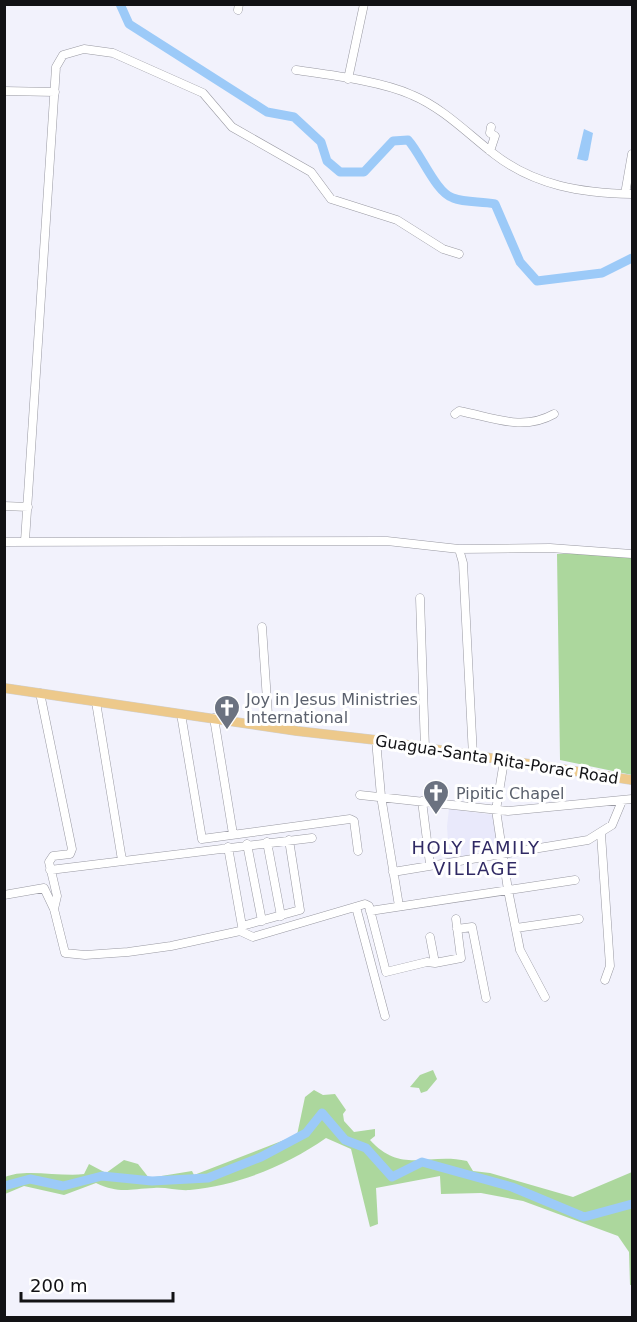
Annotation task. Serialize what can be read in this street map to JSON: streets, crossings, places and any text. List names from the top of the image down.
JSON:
{
  "streets": {
    "main road": ["Guagua-Santa Rita-Porac Road"]
  },
  "districts": ["HOLY FAMILY VILLAGE"],
  "places": {
    "church": ["Joy in Jesus Ministries International", "Pipitic Chapel"]
  },
  "scale_bar": "200 m"
}
